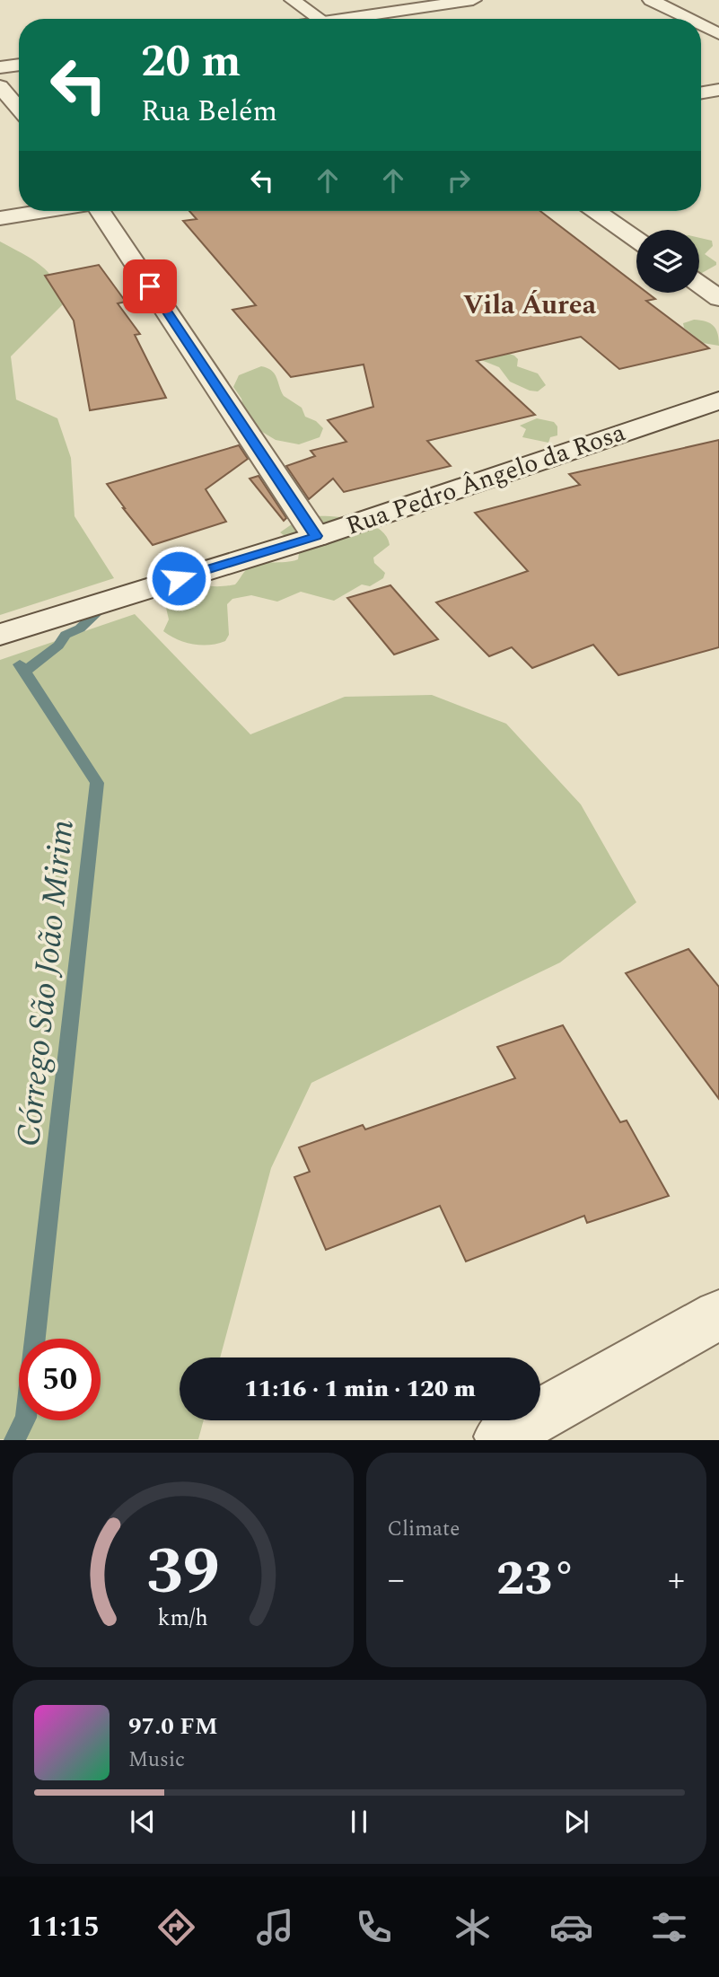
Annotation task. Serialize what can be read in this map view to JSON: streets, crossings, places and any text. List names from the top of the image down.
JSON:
{
  "streets": {
    "street": ["Rua Pedro Ângelo da Rosa"]
  },
  "districts": ["Vila Áurea"],
  "water": ["Córrego São João Mirim"],
  "page": {
    "turn": ["20 m", "Rua Belém"],
    "limit": "50",
    "trip": "11:16 · 1 min · 120 m",
    "tile": "Climate",
    "heat": ["−", "23°", "+"],
    "song": ["97.0 FM", "Music"],
    "tabs": "11:15",
    "gauge": ["39", "km/h"]
  }
}
